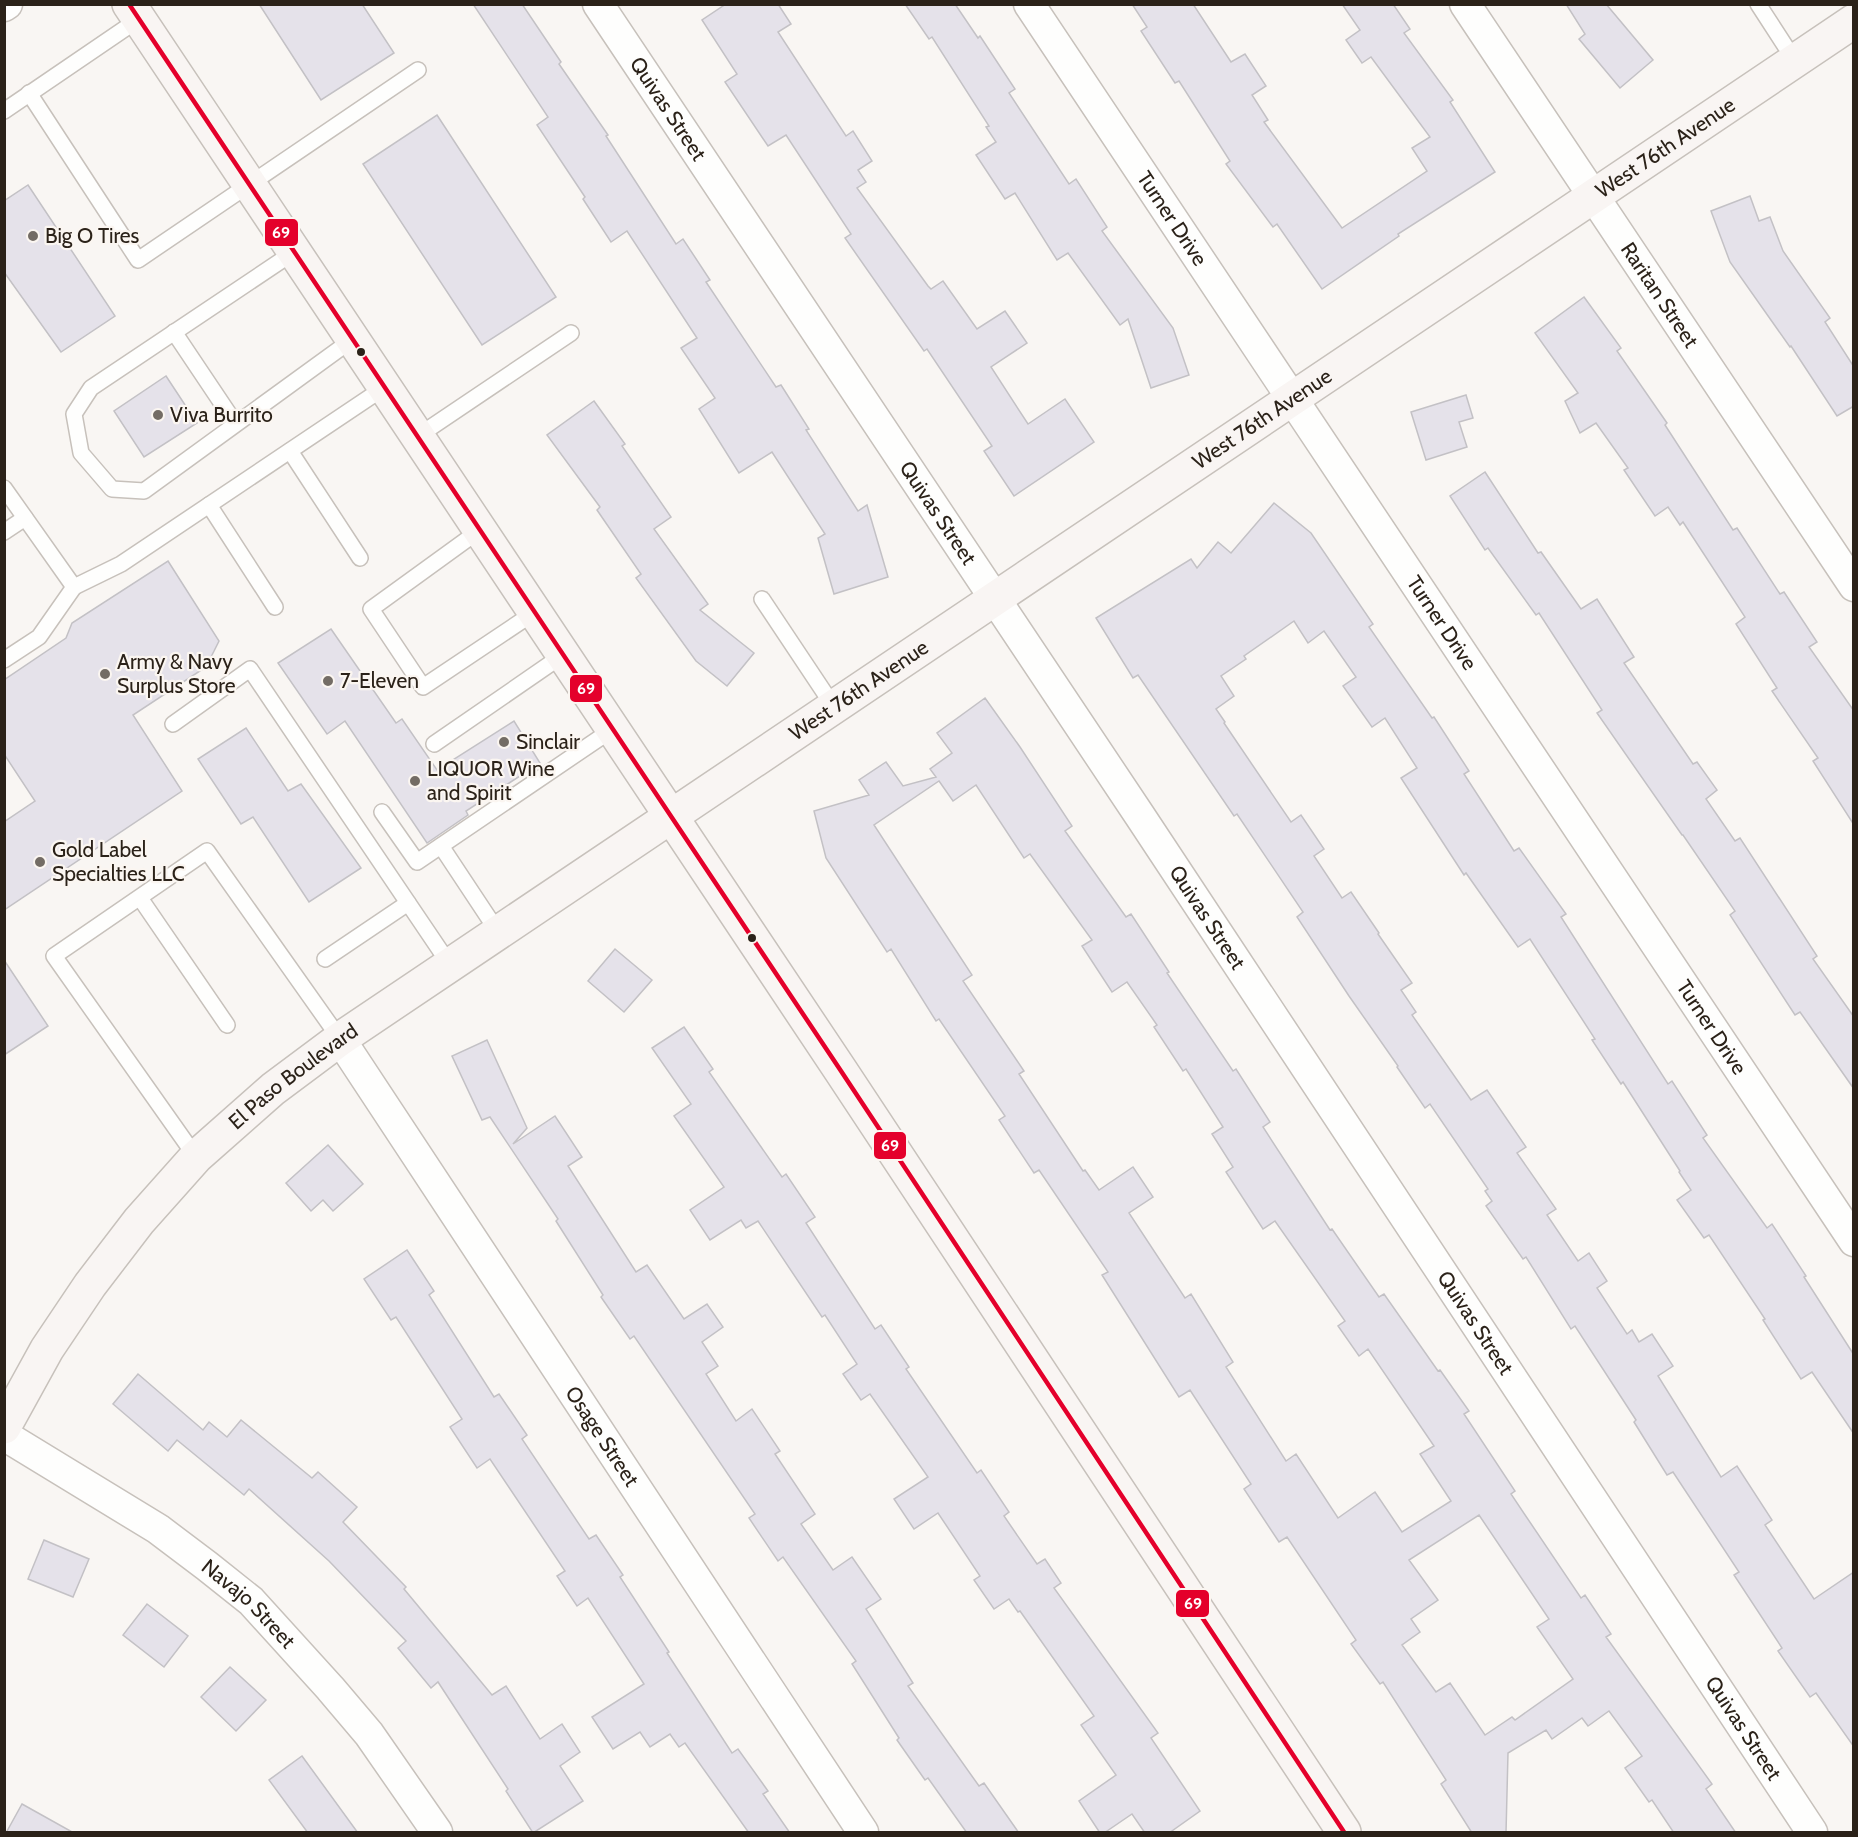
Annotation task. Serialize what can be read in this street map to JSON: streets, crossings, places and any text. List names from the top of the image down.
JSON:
{
  "streets": {
    "street": [
      "Quivas Street",
      "West 76th Avenue",
      "Turner Drive",
      "Raritan Street",
      "El Paso Boulevard",
      "Osage Street",
      "Navajo Street"
    ]
  },
  "crossings": [
    ["Quivas Street", "West 76th Avenue"],
    ["West 76th Avenue", "Turner Drive"],
    ["West 76th Avenue", "Raritan Street"],
    ["West 76th Avenue", "El Paso Boulevard"],
    ["El Paso Boulevard", "Osage Street"]
  ],
  "places": [
    "Big O Tires",
    "Viva Burrito",
    "Army & Navy Surplus Store",
    "7-Eleven",
    "Sinclair",
    "LIQUOR Wine and Spirit",
    "Gold Label Specialties LLC"
  ],
  "lines": ["transit line 69"]
}
